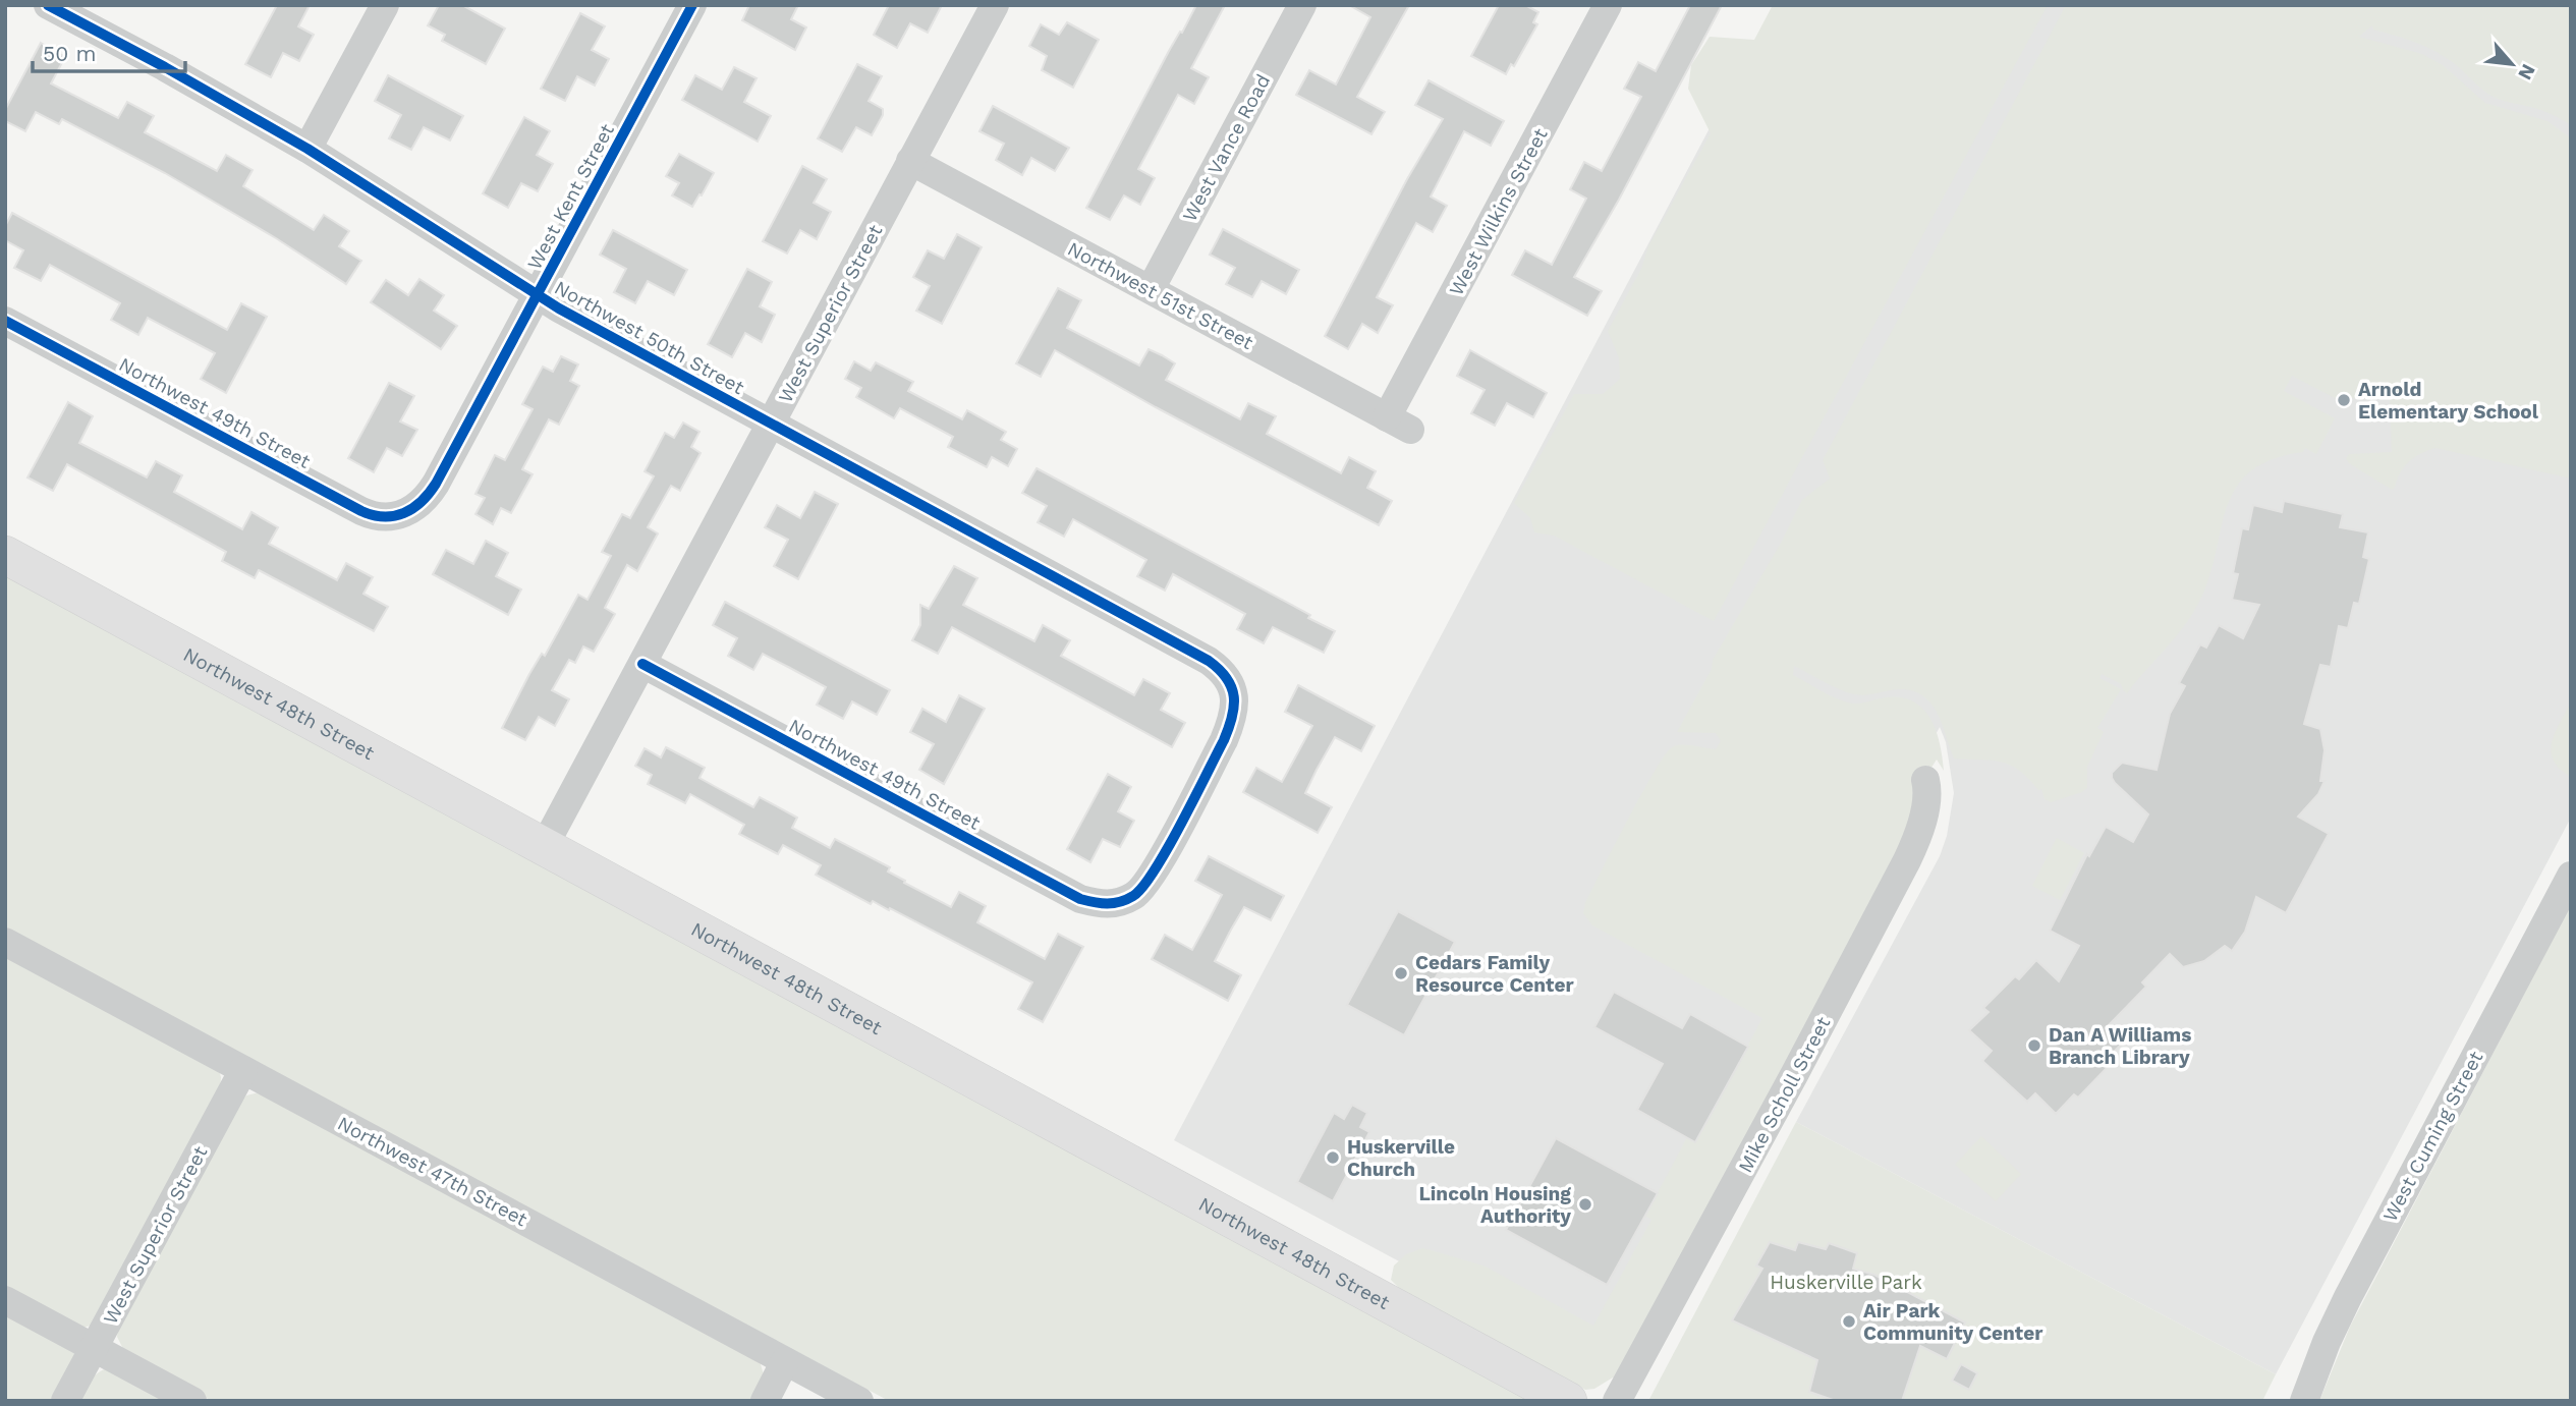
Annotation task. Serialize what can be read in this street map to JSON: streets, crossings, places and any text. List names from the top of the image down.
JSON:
{
  "streets": {
    "main road": ["Northwest 48th Street"],
    "street": [
      "West Vance Road",
      "West Kent Street",
      "West Wilkins Street",
      "Northwest 51st Street",
      "West Superior Street",
      "Northwest 50th Street",
      "Northwest 49th Street",
      "Mike Scholl Street",
      "West Cuming Street",
      "Northwest 47th Street"
    ]
  },
  "crossings": [
    ["West Vance Road", "Northwest 51st Street"],
    ["West Kent Street", "Northwest 50th Street"],
    ["West Kent Street", "Northwest 49th Street"],
    ["West Wilkins Street", "Northwest 51st Street"],
    ["Northwest 51st Street", "West Superior Street"],
    ["West Superior Street", "Northwest 50th Street"],
    ["West Superior Street", "Northwest 49th Street"],
    ["West Superior Street", "Northwest 48th Street"],
    ["West Superior Street", "Northwest 47th Street"],
    ["Northwest 50th Street", "Northwest 49th Street"]
  ],
  "parks": ["Huskerville Park"],
  "places": [
    "Arnold Elementary School",
    "Cedars Family Resource Center",
    "Dan A Williams Branch Library",
    "Huskerville Church",
    "Lincoln Housing Authority",
    "Air Park Community Center"
  ],
  "scale_bar": "50 m",
  "north": "bottom right"
}
